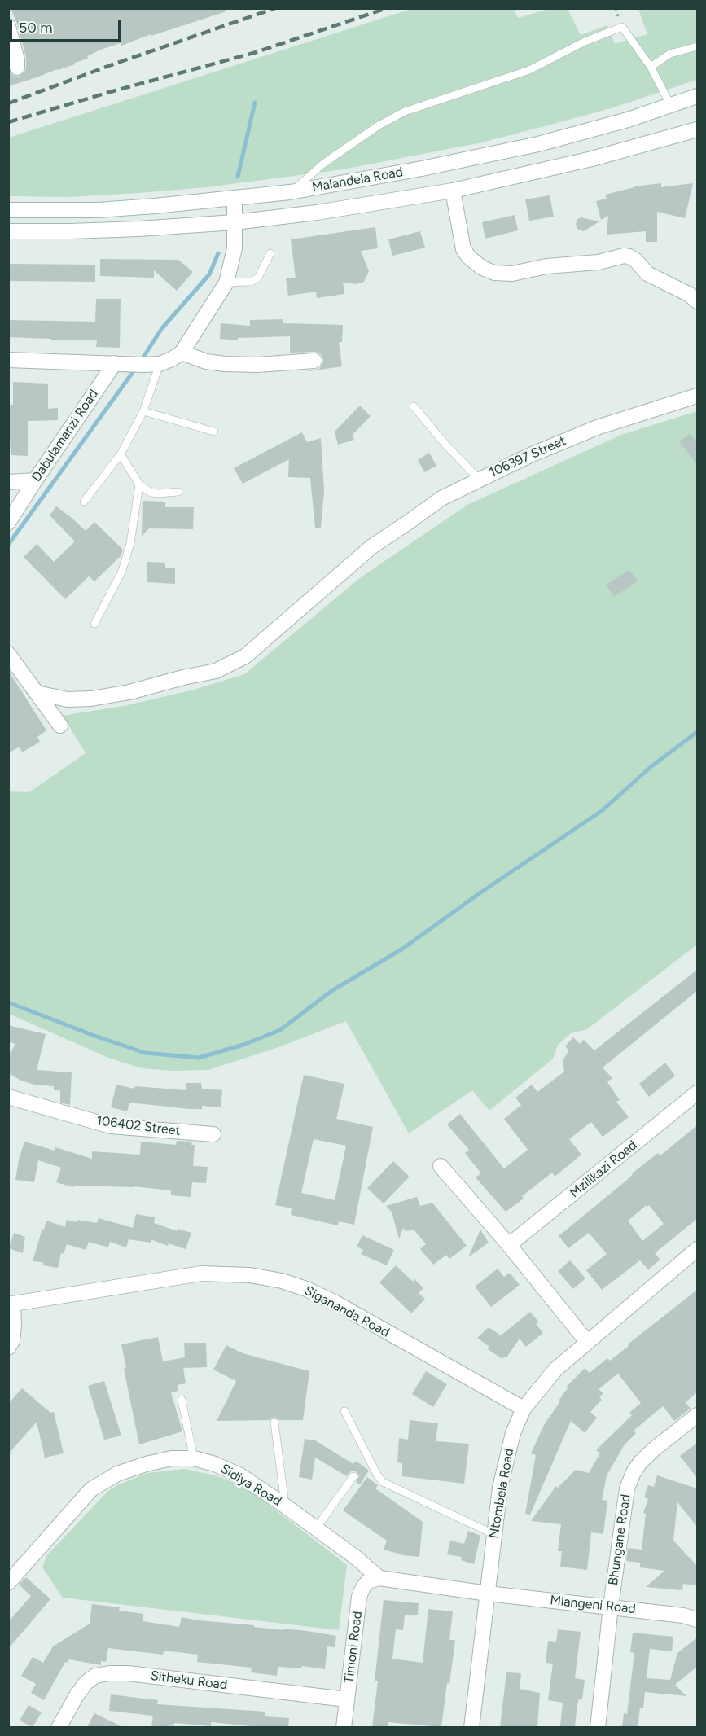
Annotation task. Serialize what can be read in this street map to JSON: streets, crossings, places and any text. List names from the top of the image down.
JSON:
{
  "streets": {
    "street": [
      "Malandela Road",
      "Dabulamanzi Road",
      "106397 Street",
      "106402 Street",
      "Mzilikazi Road",
      "Sigananda Road",
      "Sidiya Road",
      "Ntombela Road",
      "Bhungane Road",
      "Mlangeni Road",
      "Timoni Road",
      "Sitheku Road"
    ]
  },
  "crossings": [
    ["Sigananda Road", "Ntombela Road"],
    ["Sidiya Road", "Timoni Road"],
    ["Ntombela Road", "Mlangeni Road"],
    ["Bhungane Road", "Mlangeni Road"],
    ["Timoni Road", "Sitheku Road"]
  ],
  "scale_bar": "50 m"
}
